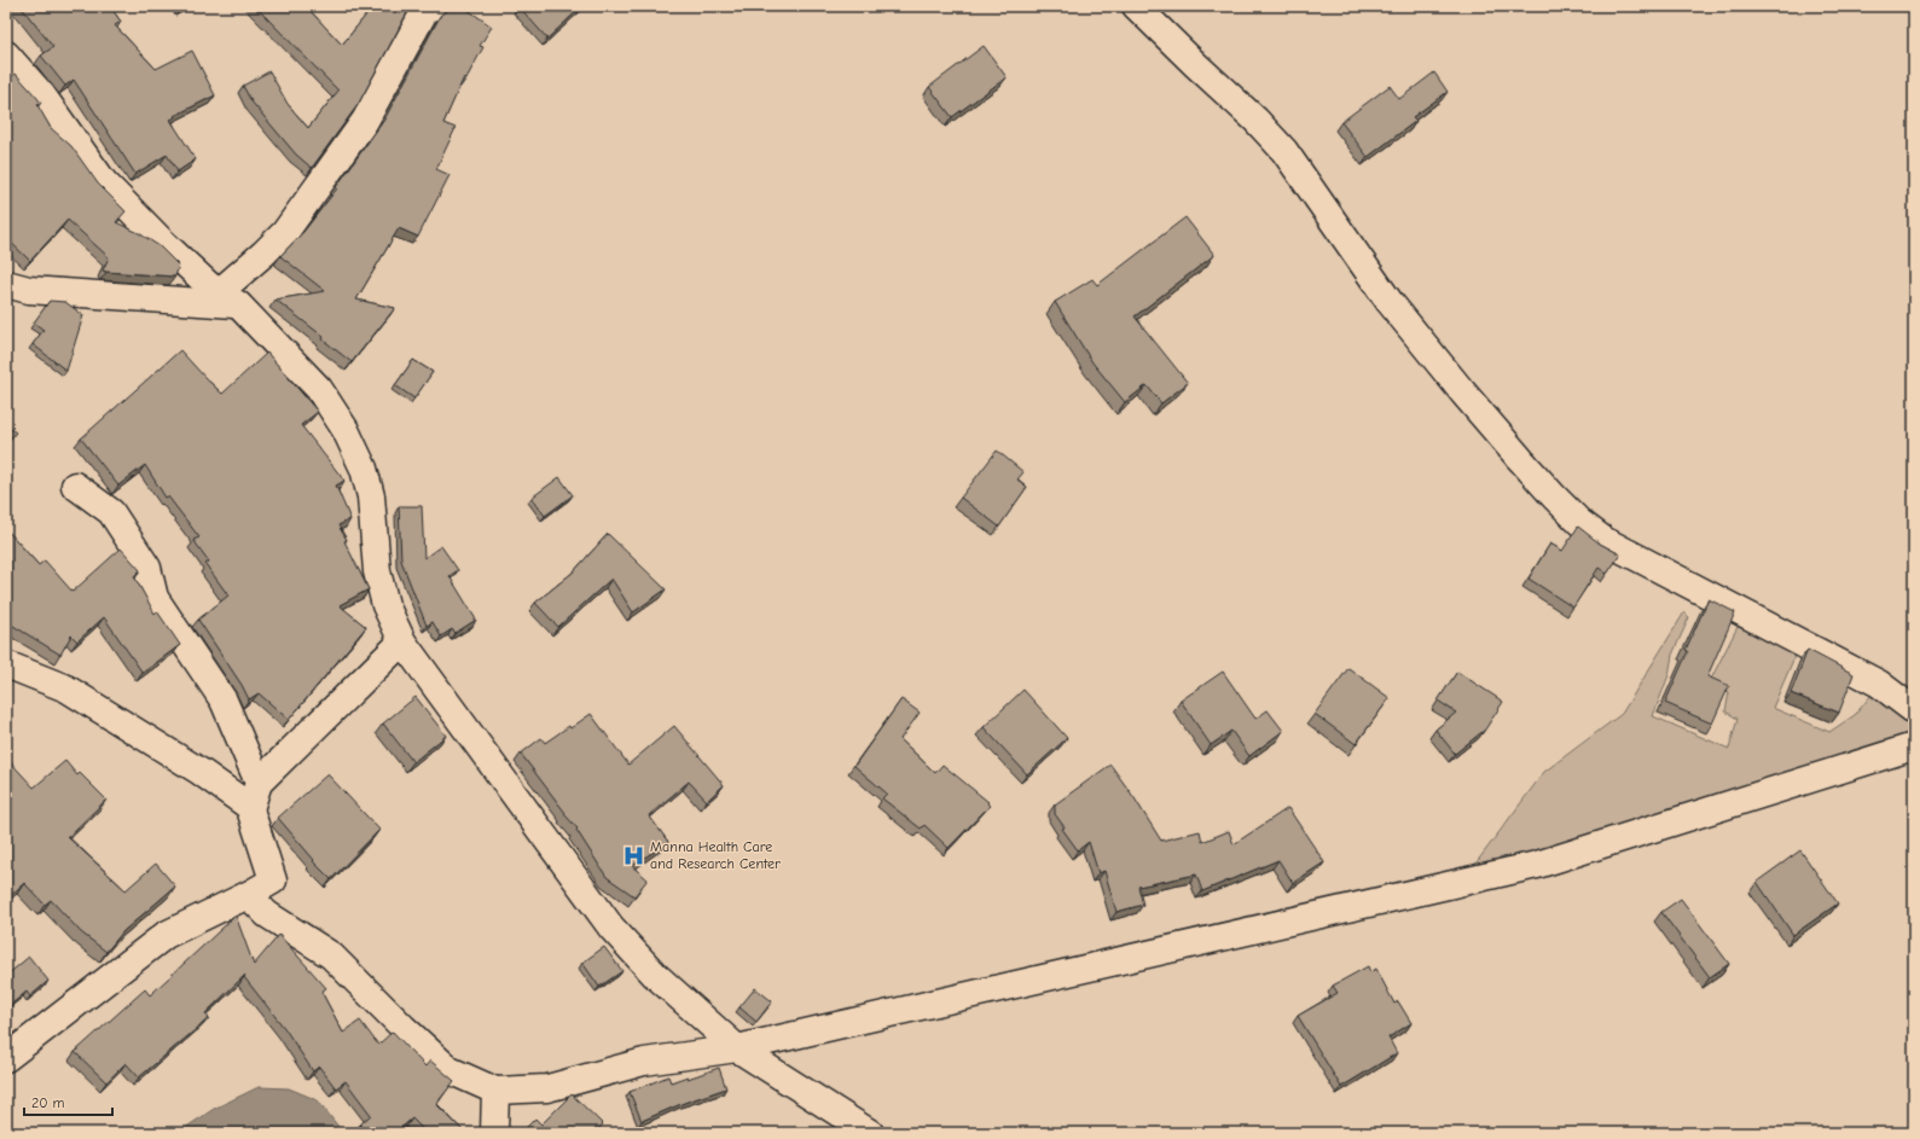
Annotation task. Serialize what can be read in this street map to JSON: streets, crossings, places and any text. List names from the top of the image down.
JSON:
{
  "places": {
    "hospital": ["Manna Health Care and Research Center"]
  },
  "scale_bar": "20 m"
}
